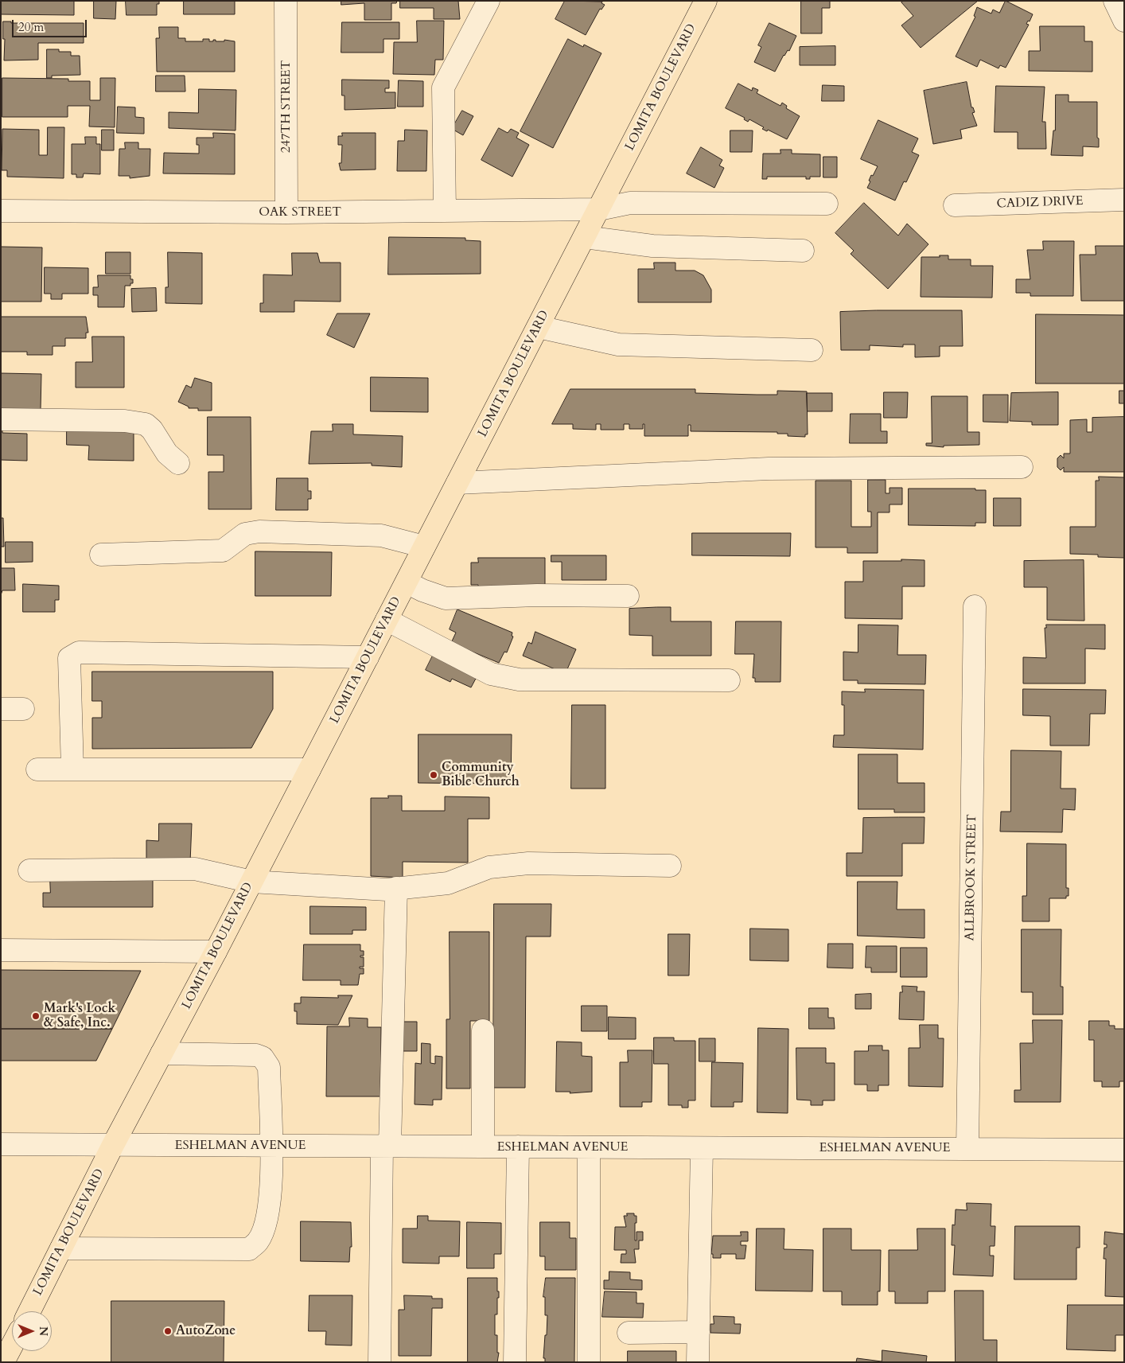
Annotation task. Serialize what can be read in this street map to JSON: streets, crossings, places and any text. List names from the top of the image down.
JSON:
{
  "streets": {
    "main road": ["LOMITA BOULEVARD"],
    "street": [
      "247TH STREET",
      "CADIZ DRIVE",
      "OAK STREET",
      "ALLBROOK STREET",
      "ESHELMAN AVENUE"
    ]
  },
  "crossings": [
    ["LOMITA BOULEVARD", "OAK STREET"],
    ["LOMITA BOULEVARD", "ESHELMAN AVENUE"],
    ["247TH STREET", "OAK STREET"],
    ["ALLBROOK STREET", "ESHELMAN AVENUE"]
  ],
  "places": ["Community Bible Church", "Mark's Lock & Safe, Inc.", "AutoZone"],
  "scale_bar": "20 m",
  "north": "right"
}
